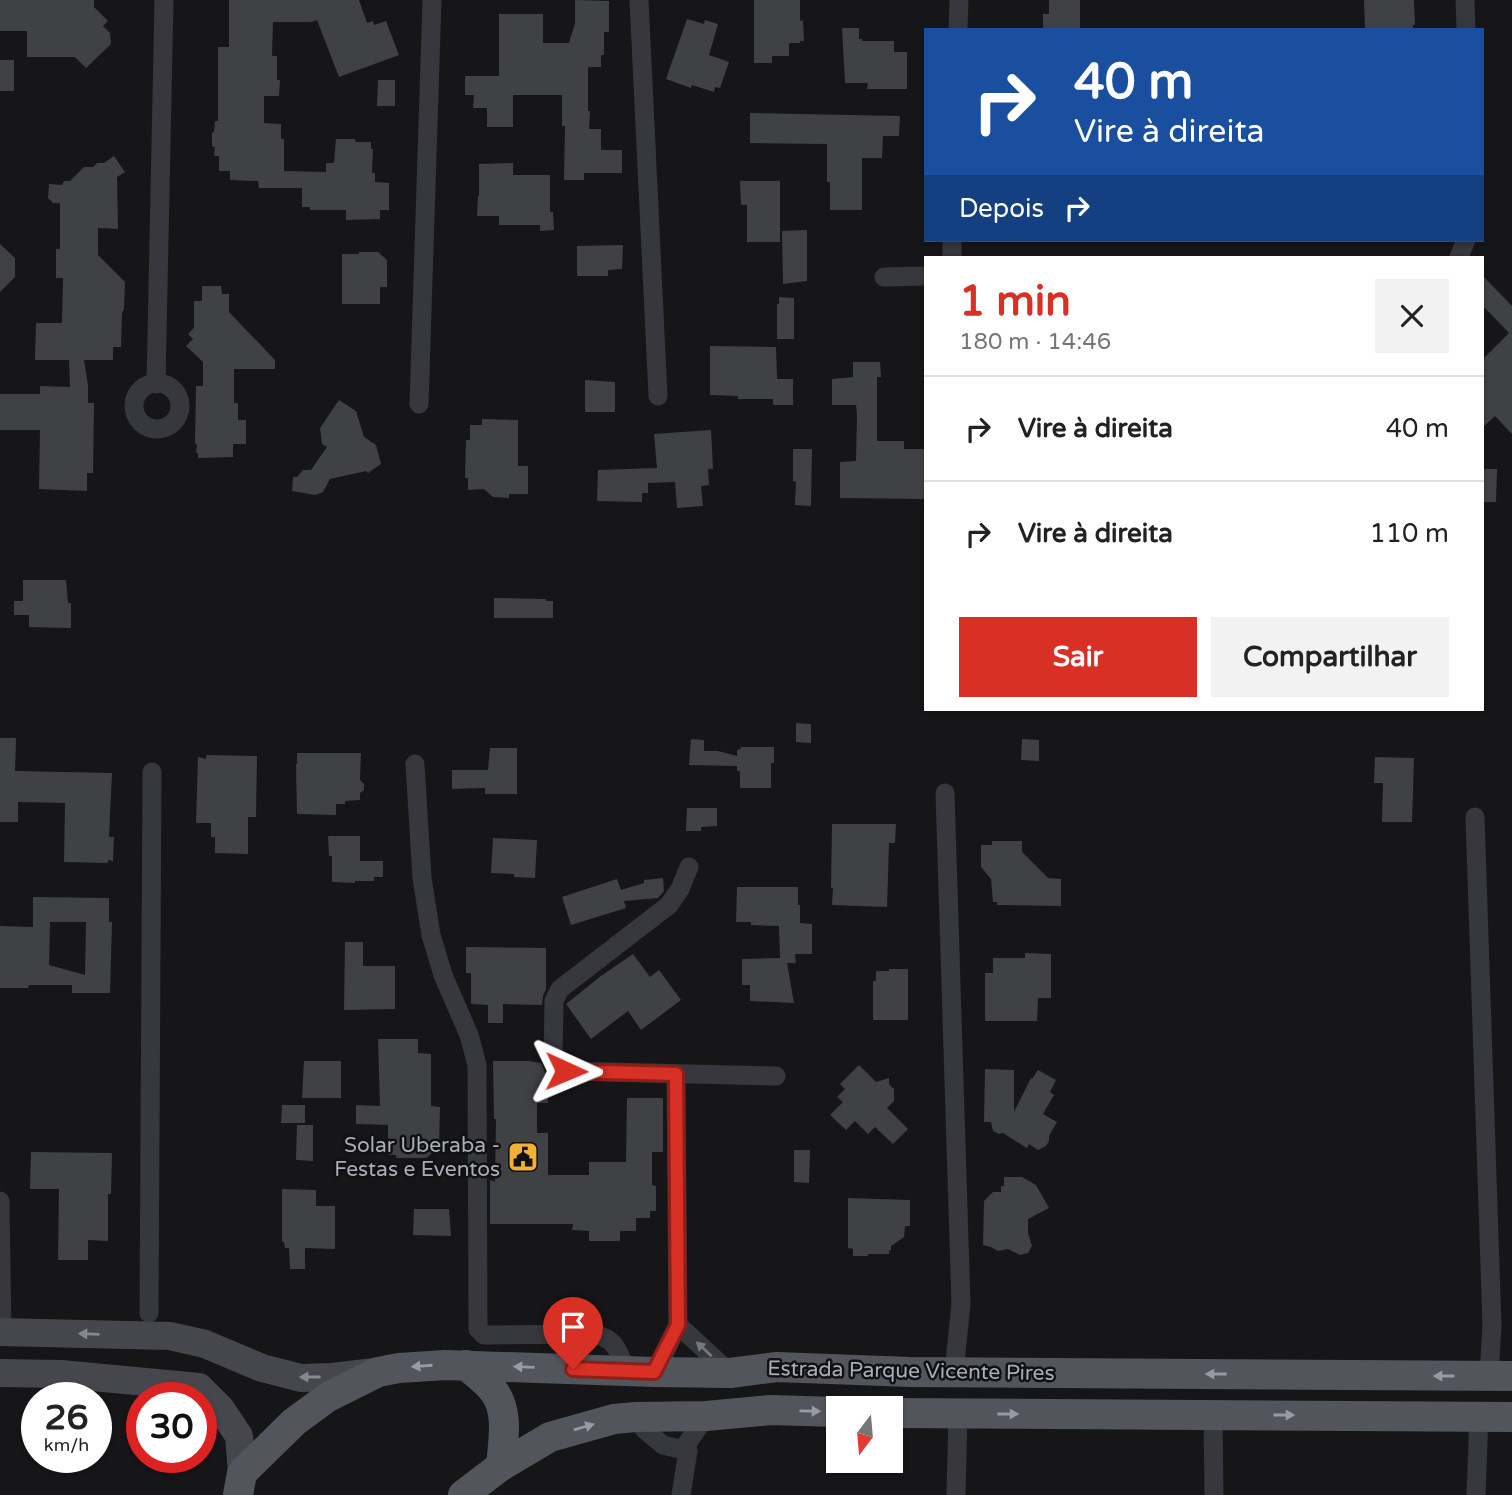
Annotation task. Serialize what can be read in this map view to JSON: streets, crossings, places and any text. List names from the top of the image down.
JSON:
{
  "streets": {
    "main road": ["Estrada Parque Vicente Pires"]
  },
  "places": {
    "public building": ["Solar Uberaba - Festas e Eventos"]
  },
  "north": "bottom",
  "page": {
    "turn": ["40 m", "Vire à direita"],
    "then": "Depois",
    "heading": ["1 min", "180 m · 14:46"],
    "list": [
      {
        "name": "Vire à direita",
        "value": "40 m"
      },
      {
        "name": "Vire à direita",
        "value": "110 m"
      }
    ],
    "buttons": ["Sair", "Compartilhar"],
    "speed": "26 km/h",
    "limit": "30"
  }
}
